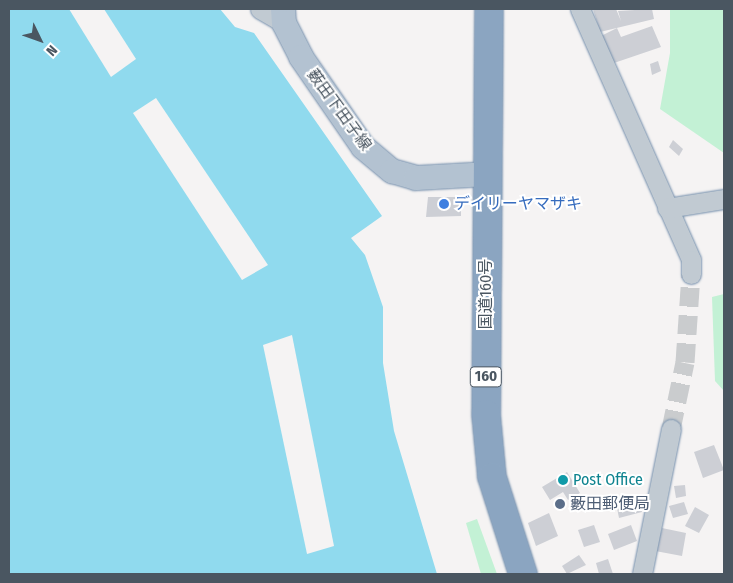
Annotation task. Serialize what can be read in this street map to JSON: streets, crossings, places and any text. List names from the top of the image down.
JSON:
{
  "streets": {
    "highway": ["国道160号", "160"],
    "main road": ["薮田下田子線"]
  },
  "crossings": [
    ["薮田下田子線", "国道160号"]
  ],
  "places": ["デイリーヤマザキ", "Post Office", "藪田郵便局"],
  "north": "bottom right"
}
